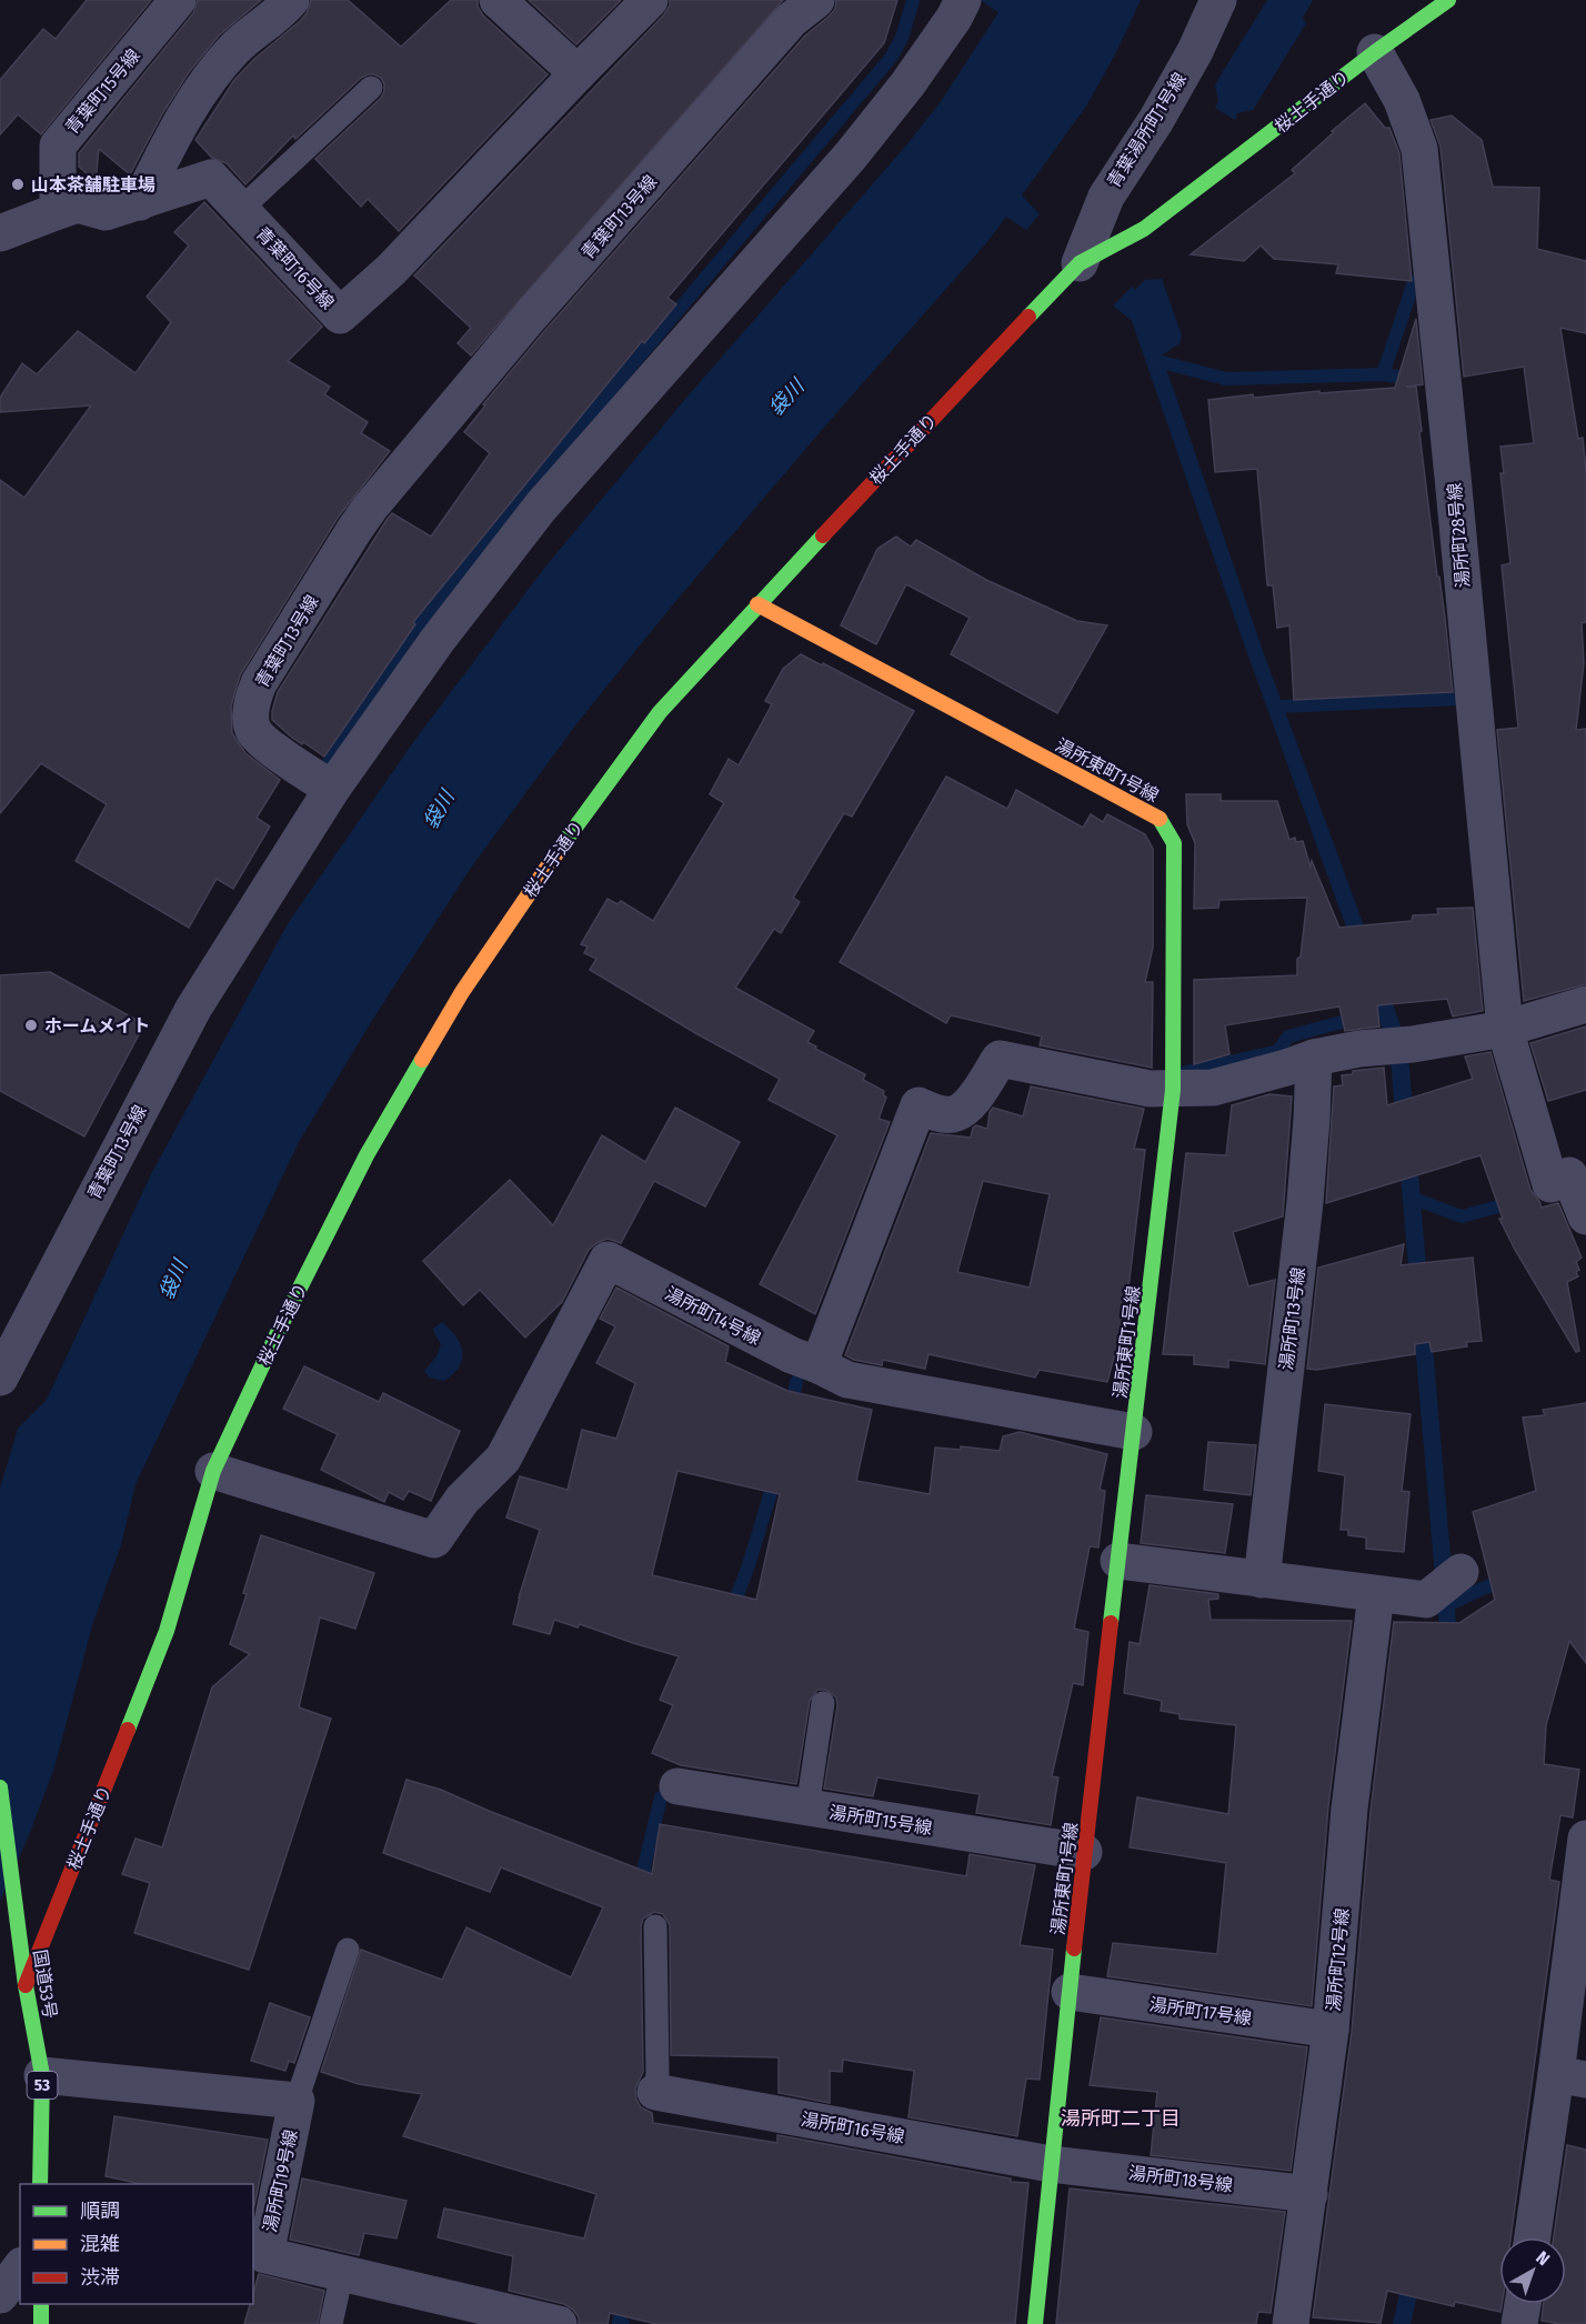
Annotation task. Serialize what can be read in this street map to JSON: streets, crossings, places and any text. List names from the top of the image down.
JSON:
{
  "streets": {
    "main road": [
      "桜土手通り",
      "湯所東町1号線",
      "国道53号",
      "53"
    ],
    "street": [
      "青葉町15号線",
      "青葉湯所町1号線",
      "青葉町13号線",
      "青葉町16号線",
      "湯所町28号線",
      "湯所町14号線",
      "湯所町13号線",
      "湯所町15号線",
      "湯所町12号線",
      "湯所町17号線",
      "湯所町16号線",
      "湯所町18号線",
      "湯所町19号線"
    ]
  },
  "crossings": [
    ["青葉町15号線", "青葉町16号線"],
    ["桜土手通り", "青葉湯所町1号線"],
    ["桜土手通り", "湯所町28号線"],
    ["桜土手通り", "湯所東町1号線"],
    ["桜土手通り", "湯所町14号線"],
    ["桜土手通り", "国道53号"],
    ["湯所東町1号線", "湯所町15号線"],
    ["湯所東町1号線", "湯所町17号線"],
    ["湯所東町1号線", "湯所町16号線"],
    ["湯所東町1号線", "湯所町18号線"],
    ["湯所町12号線", "湯所町17号線"],
    ["湯所町12号線", "湯所町18号線"],
    ["湯所町16号線", "湯所町18号線"]
  ],
  "districts": ["湯所町二丁目"],
  "water": ["袋川"],
  "places": ["山本茶舗駐車場", "ホームメイト"],
  "legend": ["順調", "混雑", "渋滞"],
  "north": "top right"
}
